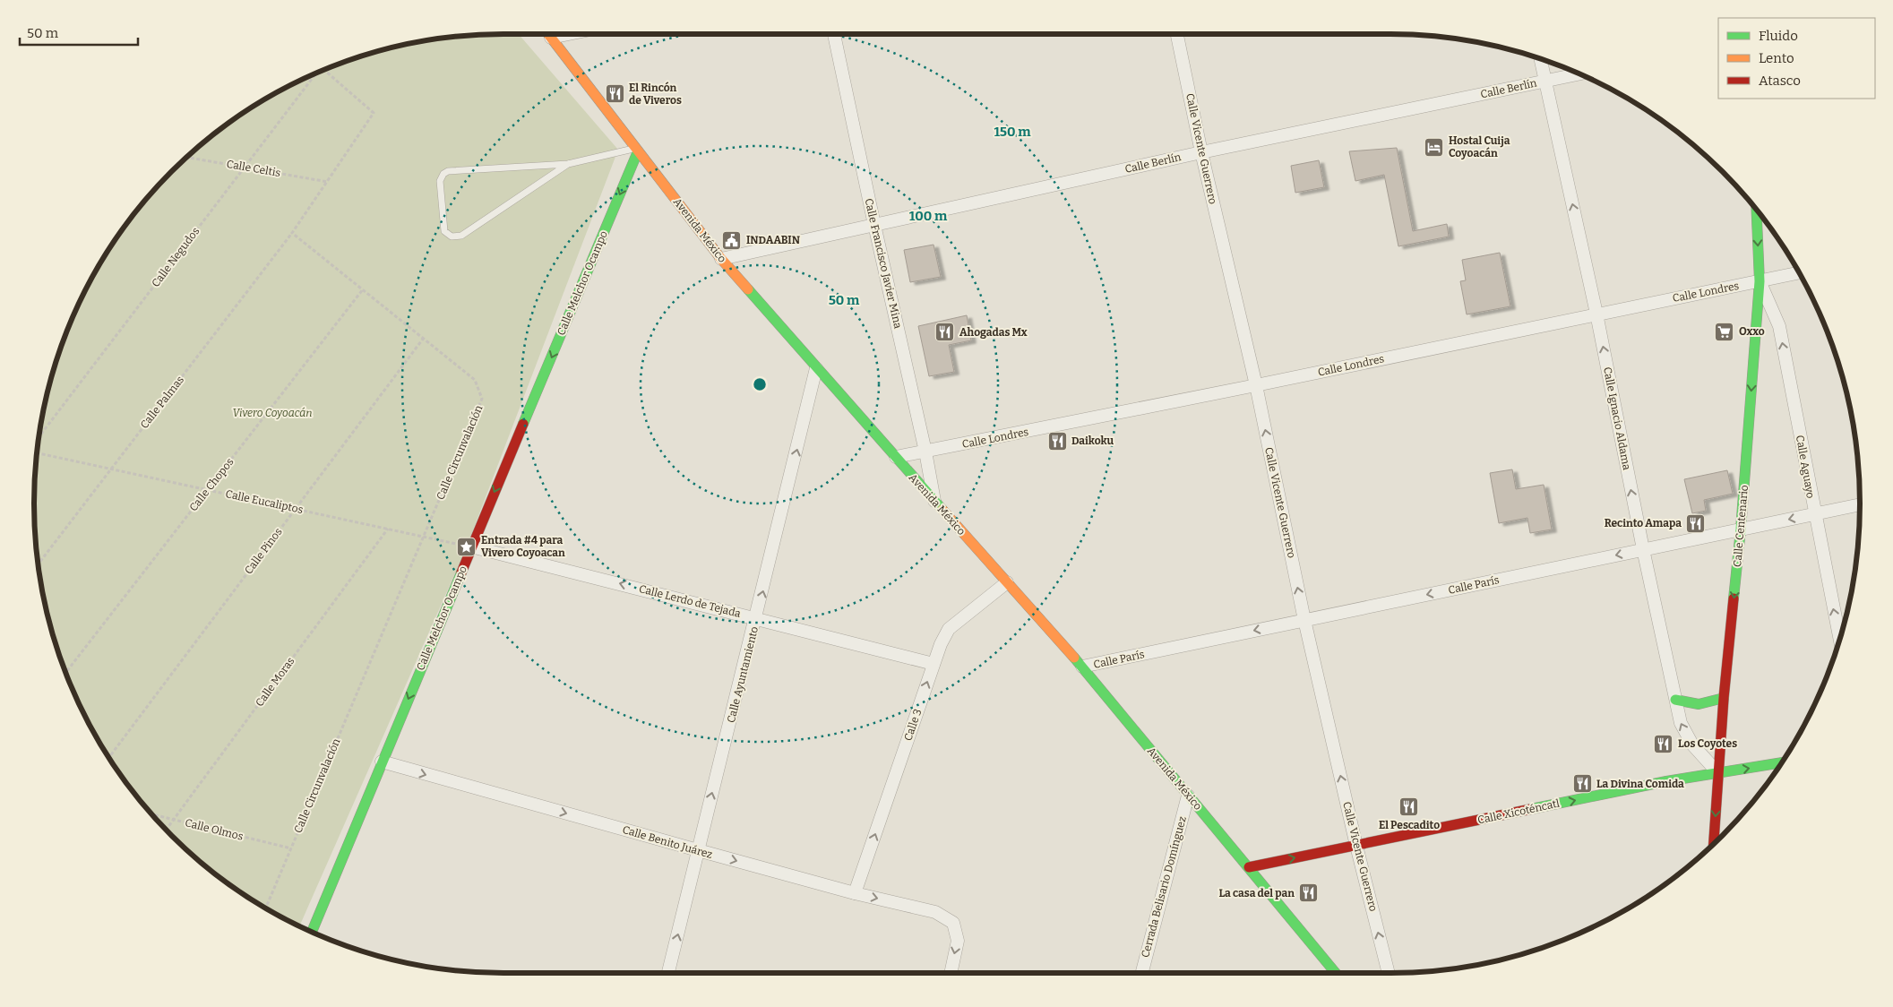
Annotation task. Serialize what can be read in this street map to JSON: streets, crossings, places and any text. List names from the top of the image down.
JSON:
{
  "streets": {
    "street": [
      "Calle Berlín",
      "Calle Vicente Guerrero",
      "Avenida México",
      "Calle Francisco Javier Mina",
      "Calle Melchor Ocampo",
      "Calle Londres",
      "Calle Ignacio Aldama",
      "Calle Aguayo",
      "Calle Centenario",
      "Calle París",
      "Calle Lerdo de Tejada",
      "Calle Ayuntamiento",
      "Calle 3",
      "Calle Xicoténcatl",
      "Calle Benito Juárez",
      "Cerrada Belisario Domínguez"
    ],
    "path": [
      "Calle Celtis",
      "Calle Negudos",
      "Calle Palmas",
      "Calle Circunvalación",
      "Calle Chopos",
      "Calle Eucaliptos",
      "Calle Pinos",
      "Calle Moras",
      "Calle Olmos"
    ]
  },
  "crossings": [
    ["Calle Berlín", "Calle Vicente Guerrero"],
    ["Calle Berlín", "Avenida México"],
    ["Calle Berlín", "Calle Francisco Javier Mina"],
    ["Calle Berlín", "Calle Ignacio Aldama"],
    ["Calle Vicente Guerrero", "Calle Londres"],
    ["Calle Vicente Guerrero", "Calle París"],
    ["Calle Vicente Guerrero", "Calle Xicoténcatl"],
    ["Calle Celtis", "Calle Negudos"],
    ["Avenida México", "Calle Francisco Javier Mina"],
    ["Avenida México", "Calle Melchor Ocampo"],
    ["Avenida México", "Calle Londres"],
    ["Avenida México", "Calle París"],
    ["Avenida México", "Calle Ayuntamiento"],
    ["Avenida México", "Calle 3"],
    ["Avenida México", "Calle Xicoténcatl"],
    ["Avenida México", "Cerrada Belisario Domínguez"],
    ["Calle Francisco Javier Mina", "Calle Londres"],
    ["Calle Melchor Ocampo", "Calle Eucaliptos"],
    ["Calle Melchor Ocampo", "Calle Lerdo de Tejada"],
    ["Calle Melchor Ocampo", "Calle Benito Juárez"],
    ["Calle Londres", "Calle Ignacio Aldama"],
    ["Calle Londres", "Calle Aguayo"],
    ["Calle Londres", "Calle Centenario"],
    ["Calle Palmas", "Calle Circunvalación"],
    ["Calle Palmas", "Calle Eucaliptos"],
    ["Calle Ignacio Aldama", "Calle Centenario"],
    ["Calle Ignacio Aldama", "Calle París"],
    ["Calle Ignacio Aldama", "Calle Xicoténcatl"],
    ["Calle Circunvalación", "Calle Chopos"],
    ["Calle Circunvalación", "Calle Eucaliptos"],
    ["Calle Circunvalación", "Calle Pinos"],
    ["Calle Circunvalación", "Calle Olmos"],
    ["Calle Aguayo", "Calle Centenario"],
    ["Calle Aguayo", "Calle París"],
    ["Calle Chopos", "Calle Eucaliptos"],
    ["Calle Eucaliptos", "Calle Pinos"],
    ["Calle Eucaliptos", "Calle Lerdo de Tejada"],
    ["Calle Eucaliptos", "Calle Moras"],
    ["Calle Centenario", "Calle París"],
    ["Calle Centenario", "Calle Xicoténcatl"],
    ["Calle Lerdo de Tejada", "Calle Ayuntamiento"],
    ["Calle Lerdo de Tejada", "Calle 3"],
    ["Calle Ayuntamiento", "Calle Benito Juárez"],
    ["Calle Moras", "Calle Olmos"],
    ["Calle 3", "Calle Benito Juárez"]
  ],
  "one_way": [
    "Calle Vicente Guerrero",
    "Calle Melchor Ocampo",
    "Calle Ignacio Aldama",
    "Calle Aguayo",
    "Calle Centenario",
    "Calle París",
    "Calle Lerdo de Tejada",
    "Calle Ayuntamiento",
    "Calle 3",
    "Calle Xicoténcatl",
    "Calle Benito Juárez"
  ],
  "parks": ["Vivero Coyoacán"],
  "places": {
    "restaurant": [
      "El Rincón de Viveros",
      "Ahogadas Mx",
      "Daikoku",
      "Recinto Amapa",
      "Los Coyotes",
      "La Divina Comida",
      "El Pescadito",
      "La casa del pan"
    ],
    "hotel": ["Hostal Cuija Coyoacán"],
    "public building": ["INDAABIN"],
    "supermarket": ["Oxxo"],
    "place": ["Entrada #4 para Vivero Coyoacan"]
  },
  "legend": ["Fluido", "Lento", "Atasco"],
  "scale_bar": "50 m",
  "rings": ["150 m", "100 m", "50 m"]
}
